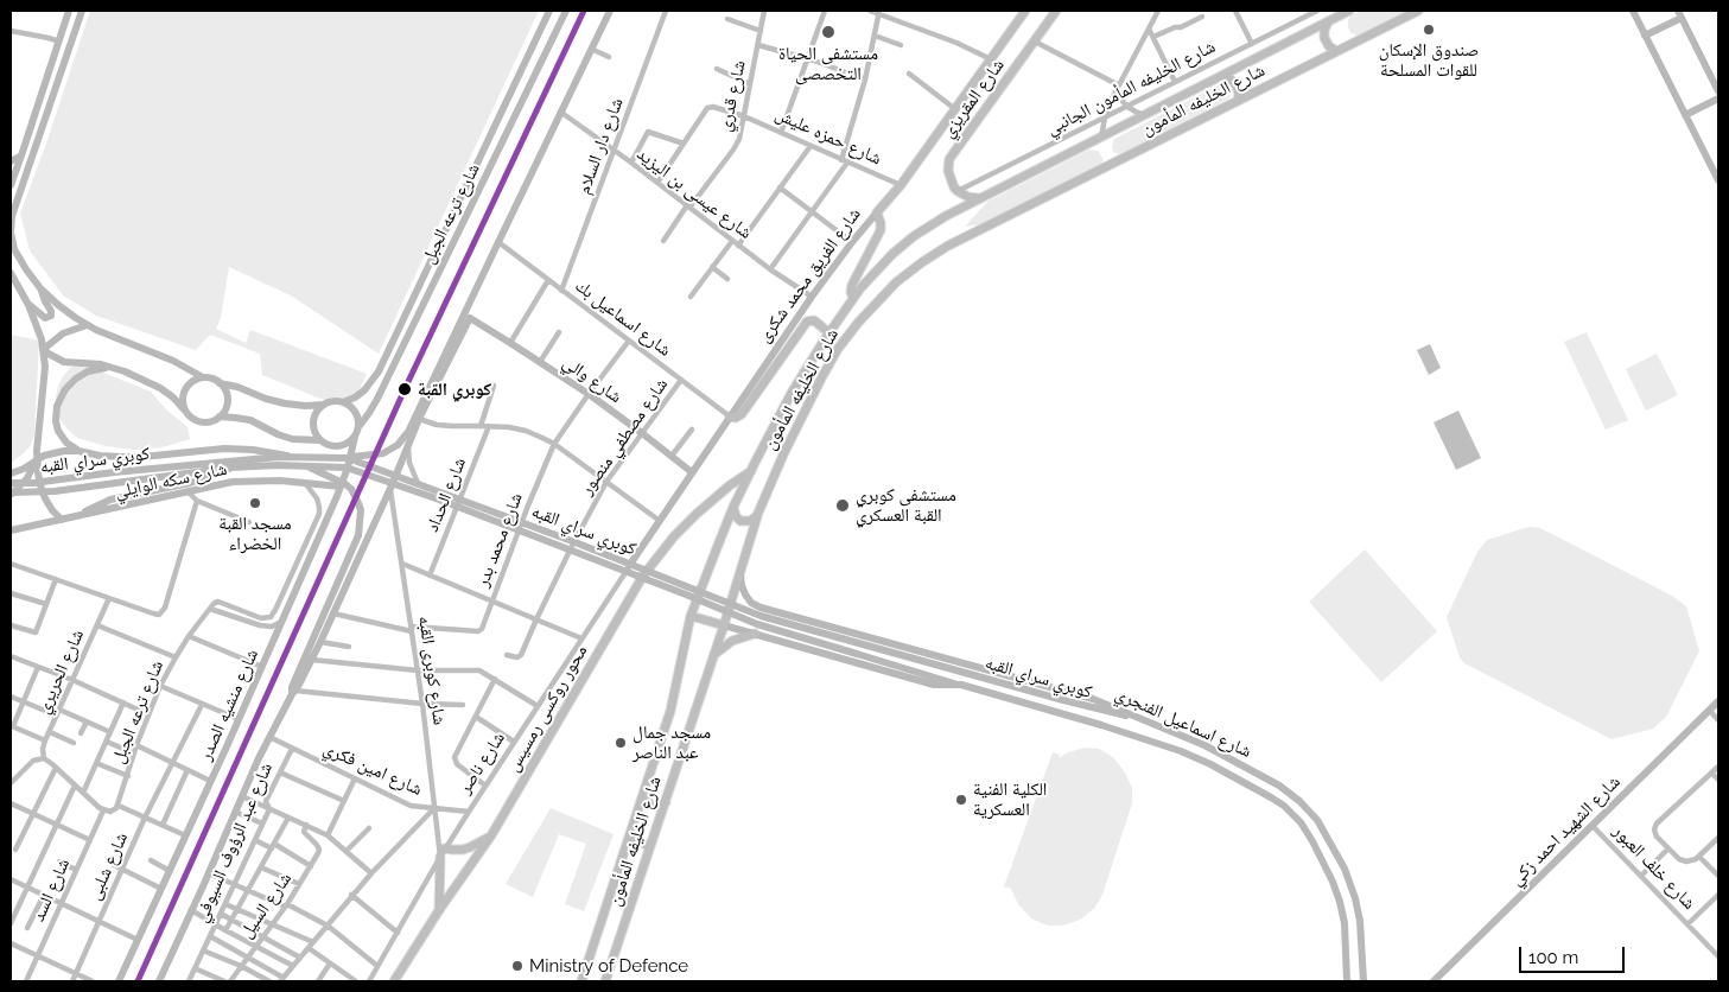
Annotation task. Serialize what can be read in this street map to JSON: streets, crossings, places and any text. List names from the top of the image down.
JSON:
{
  "streets": {
    "main road": [
      "شارع المقريزي",
      "شارع الخليفه المأمون",
      "شارع ترعه الجبل",
      "شارع الفريق محمد شكرى",
      "شارع والي",
      "كوبري سراي القبه",
      "شارع سكه الوايلي",
      "شارع منشيه الصدر",
      "محور روكسى رمسيس",
      "شارع اسماعيل الفنجري",
      "شارع الشهيد احمد زكي"
    ],
    "street": [
      "شارع الخليفه المأمون الجانبي",
      "شارع قدري",
      "شارع حمزه عليش",
      "شارع دار السلام",
      "شارع عيسى بن اليزيد",
      "شارع اسماعيل بك",
      "شارع مصطفي منصور",
      "شارع الحداد",
      "شارع محمد بدر",
      "شارع كوبرى القبه",
      "شارع الحريري",
      "شارع ناصر",
      "شارع امين فكري",
      "شارع عبد الرؤوف السيوفي",
      "شارع شلبى",
      "شارع خلف العبور",
      "شارع السد",
      "شارع السيل"
    ]
  },
  "crossings": [
    ["شارع الخليفه المأمون الجانبي", "شارع المقريزي"],
    ["شارع قدري", "شارع حمزه عليش"],
    ["شارع قدري", "شارع عيسى بن اليزيد"],
    ["شارع الخليفه المأمون", "محور روكسى رمسيس"],
    ["شارع الخليفه المأمون", "شارع اسماعيل الفنجري"],
    ["شارع حمزه عليش", "شارع الفريق محمد شكرى"],
    ["شارع دار السلام", "شارع عيسى بن اليزيد"],
    ["شارع دار السلام", "شارع اسماعيل بك"],
    ["شارع عيسى بن اليزيد", "شارع الفريق محمد شكرى"],
    ["شارع ترعه الجبل", "شارع سكه الوايلي"],
    ["شارع ترعه الجبل", "شارع منشيه الصدر"],
    ["شارع الفريق محمد شكرى", "شارع اسماعيل بك"],
    ["شارع الفريق محمد شكرى", "شارع والي"],
    ["شارع الفريق محمد شكرى", "شارع ناصر"],
    ["شارع اسماعيل بك", "شارع مصطفي منصور"],
    ["شارع اسماعيل بك", "شارع محمد بدر"],
    ["شارع والي", "شارع مصطفي منصور"],
    ["شارع والي", "شارع محمد بدر"],
    ["كوبري سراي القبه", "شارع اسماعيل الفنجري"],
    ["شارع سكه الوايلي", "شارع منشيه الصدر"],
    ["شارع محمد بدر", "شارع كوبرى القبه"],
    ["شارع كوبرى القبه", "شارع ناصر"],
    ["شارع كوبرى القبه", "شارع امين فكري"],
    ["شارع ناصر", "شارع امين فكري"],
    ["شارع امين فكري", "شارع عبد الرؤوف السيوفي"],
    ["شارع الشهيد احمد زكي", "شارع خلف العبور"]
  ],
  "places": [
    "صندوق الإسكان للقوات المسلحة",
    "مستشفى الحياة التخصصى",
    "كوبري القبة",
    "مسجد القبة الخضراء",
    "مستشفى كوبري القبة العسكري",
    "مسجد جمال عبد الناصر",
    "الكلية الفنية العسكرية",
    "Ministry of Defence"
  ],
  "scale_bar": "100 m"
}
